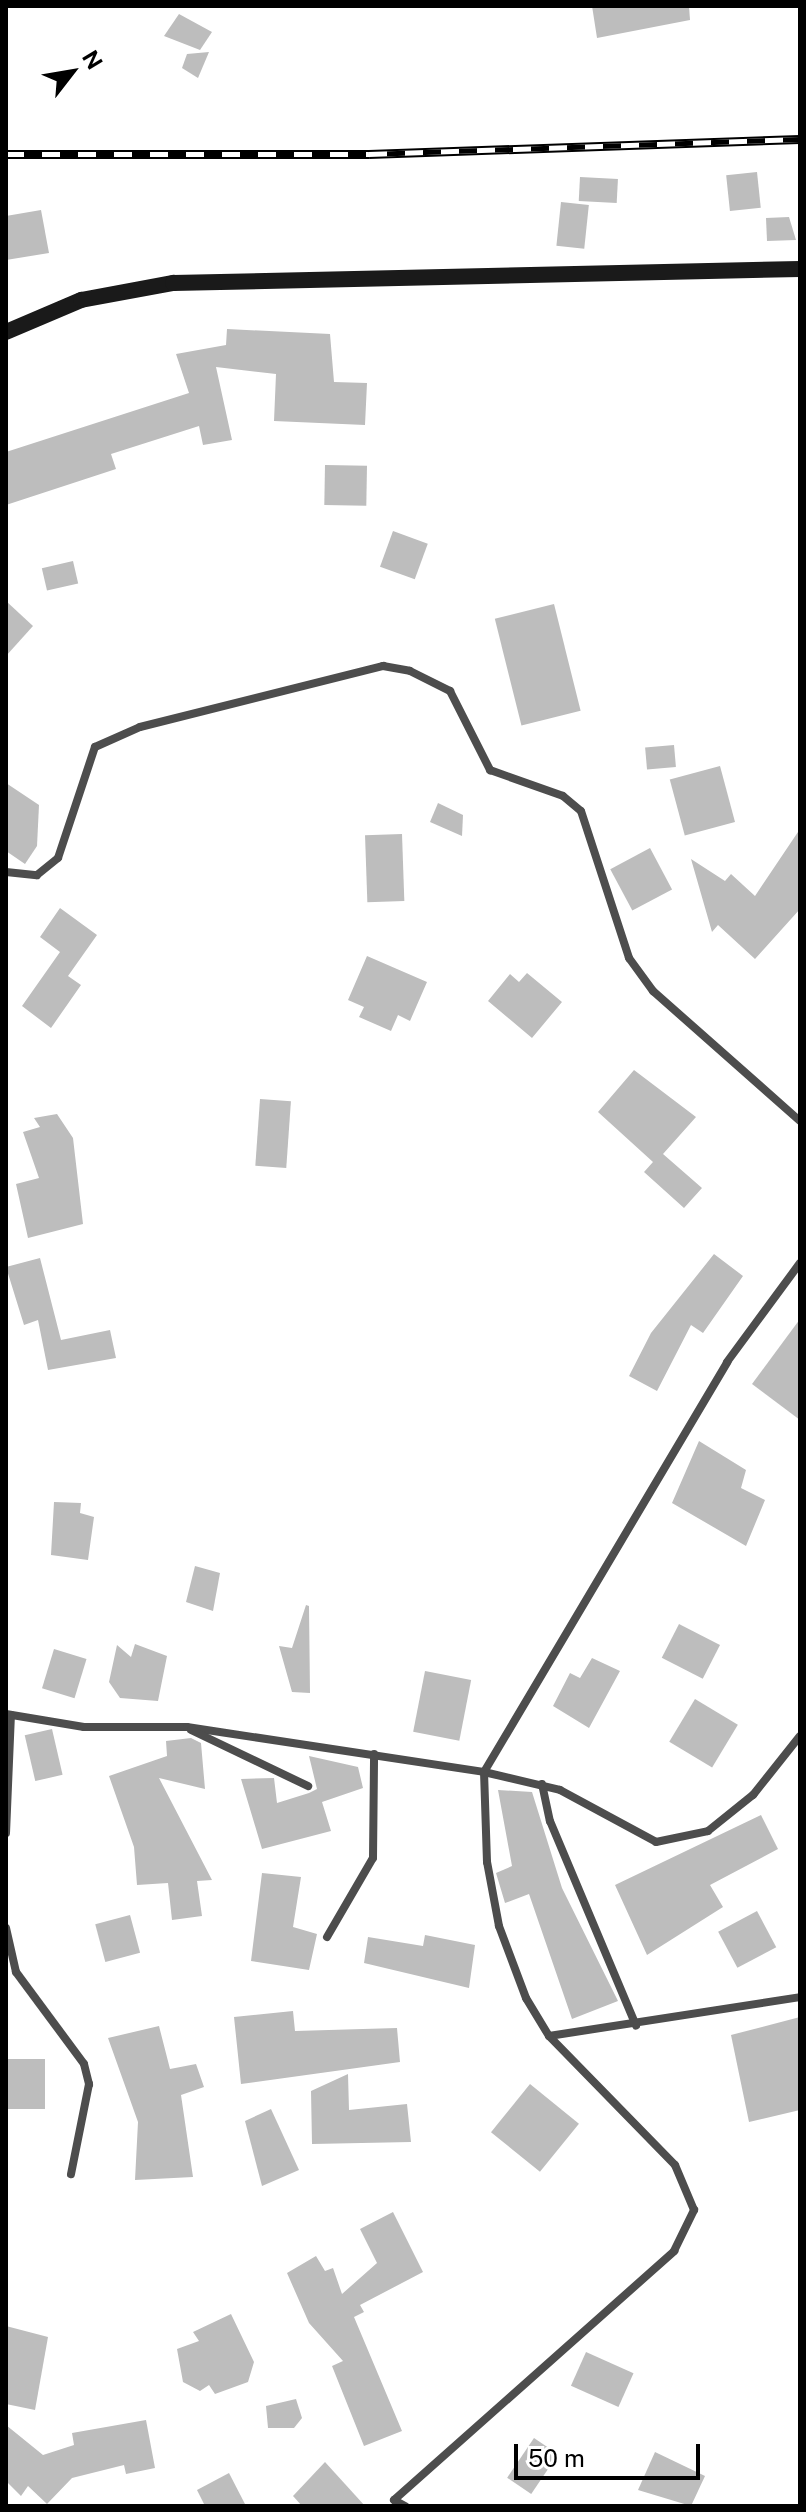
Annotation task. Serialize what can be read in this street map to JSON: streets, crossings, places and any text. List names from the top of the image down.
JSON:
{
  "scale_bar": "50 m",
  "north": "top right"
}
